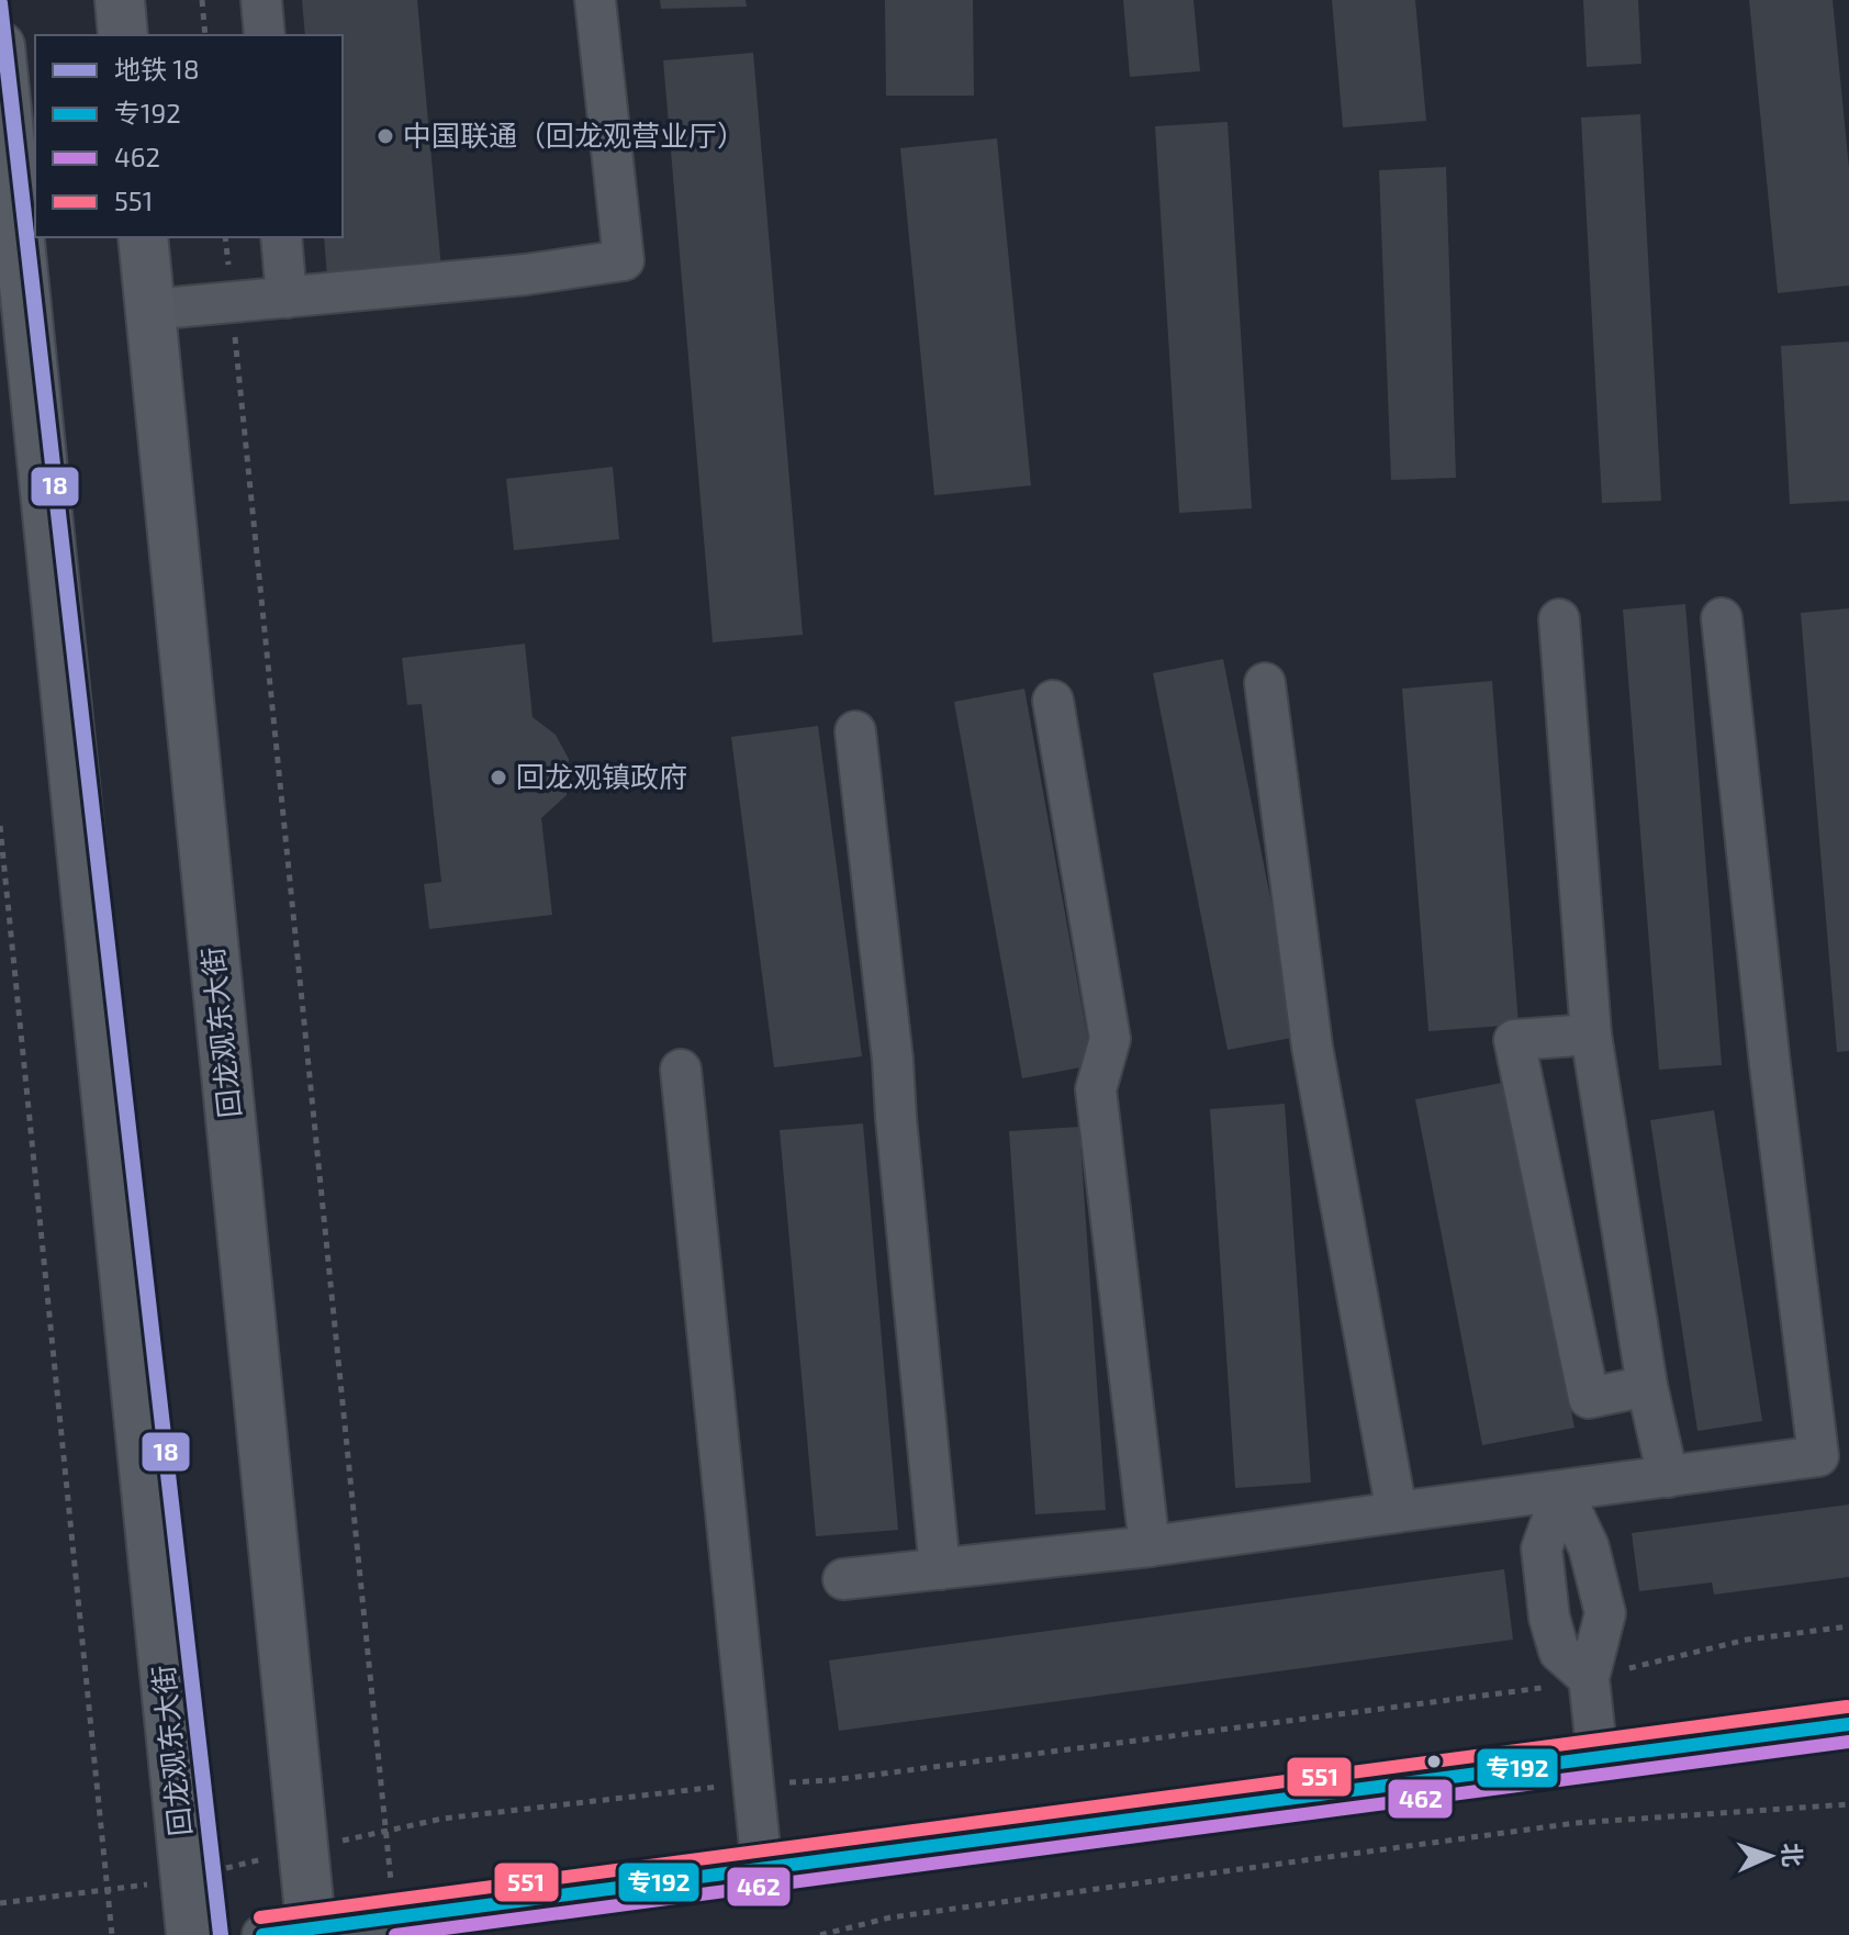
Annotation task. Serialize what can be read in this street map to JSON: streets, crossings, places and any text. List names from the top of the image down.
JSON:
{
  "streets": {
    "main road": ["回龙观东大街"]
  },
  "places": ["中国联通（回龙观营业厅）", "回龙观镇政府"],
  "lines": [
    "metro line 18",
    "transit line 551",
    "transit line 专192",
    "transit line 462"
  ],
  "legend": [
    "地铁 18",
    "专192",
    "462",
    "551"
  ],
  "north": "right"
}
